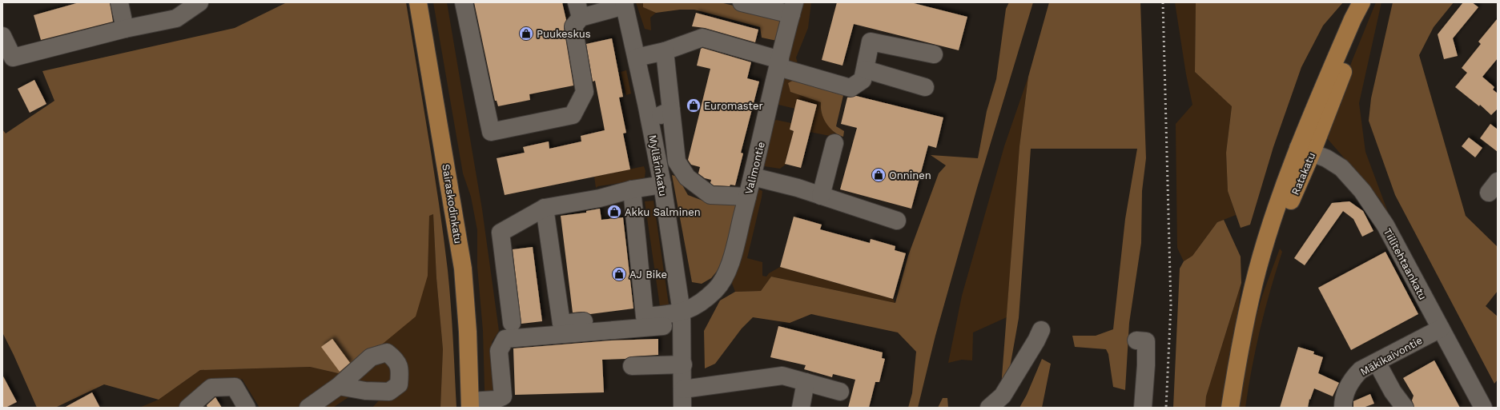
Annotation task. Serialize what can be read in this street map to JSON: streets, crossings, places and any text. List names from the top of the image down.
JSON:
{
  "streets": {
    "main road": ["Ratakatu", "Sairaskodinkatu"],
    "street": [
      "Myllärinkatu",
      "Valimontie",
      "Tiilitehtaankatu",
      "Mäkikaivontie"
    ]
  },
  "crossings": [
    ["Myllärinkatu", "Valimontie"],
    ["Ratakatu", "Tiilitehtaankatu"],
    ["Tiilitehtaankatu", "Mäkikaivontie"]
  ],
  "places": {
    "shop": [
      "Puukeskus",
      "Euromaster",
      "Onninen",
      "Akku Salminen",
      "AJ Bike"
    ]
  }
}
